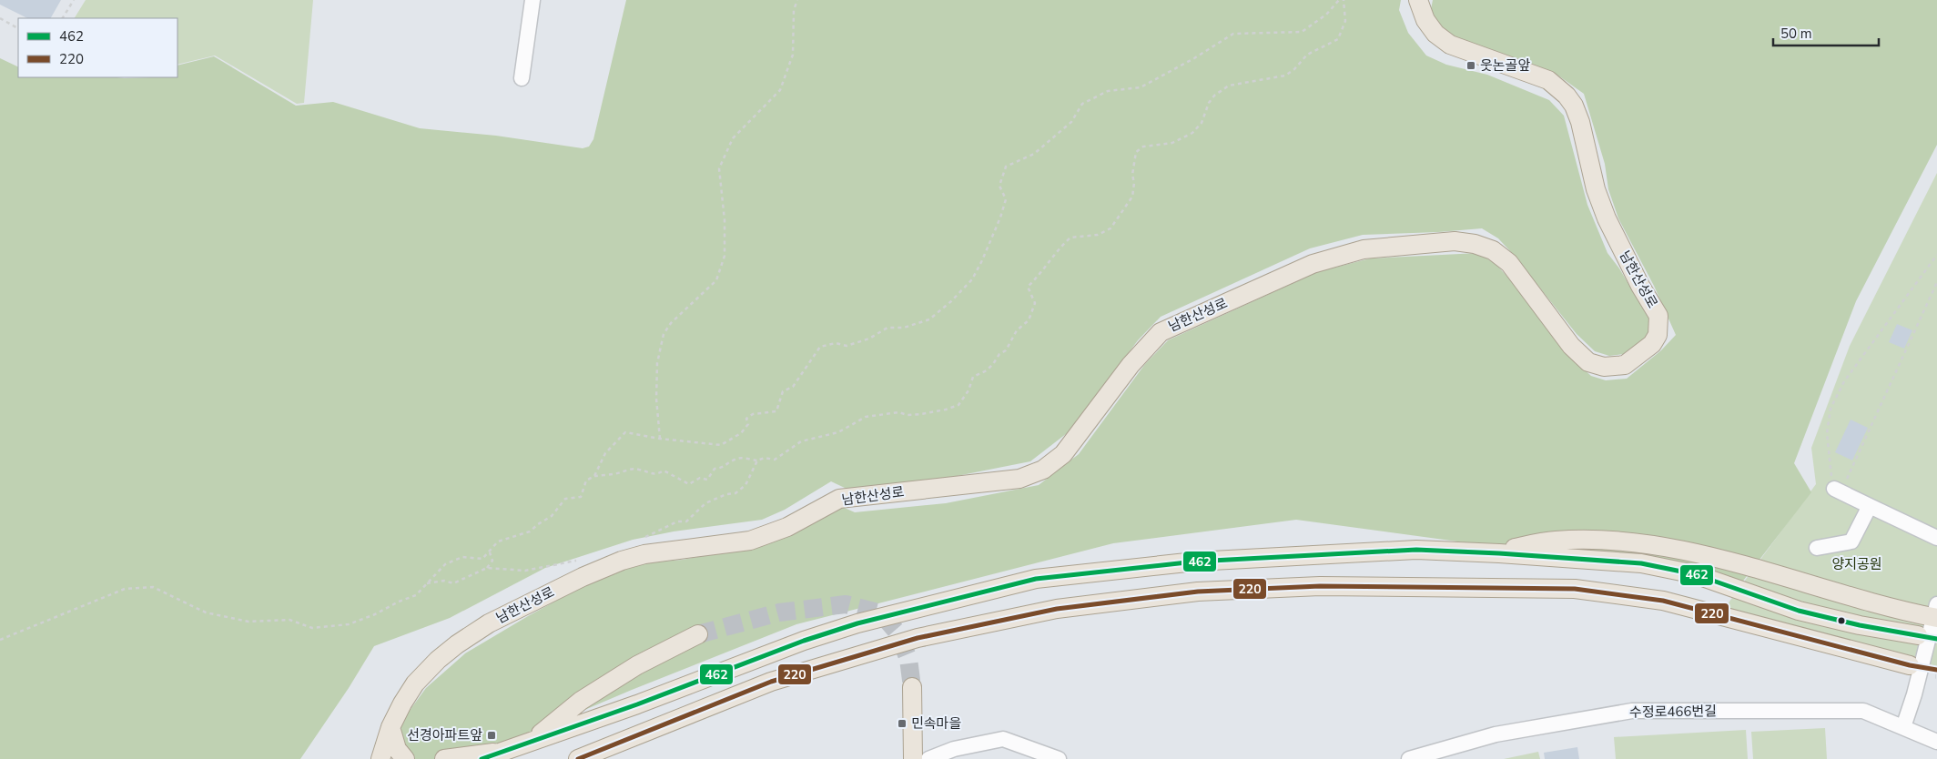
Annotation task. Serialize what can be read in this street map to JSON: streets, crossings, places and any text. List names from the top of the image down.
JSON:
{
  "streets": {
    "main road": ["남한산성로"],
    "street": ["수정로466번길"]
  },
  "parks": ["양지공원"],
  "places": {
    "transit": ["웃논골앞", "민속마을", "선경아파트앞"]
  },
  "lines": ["transit line 462", "transit line 220"],
  "legend": ["462", "220"],
  "scale_bar": "50 m"
}
